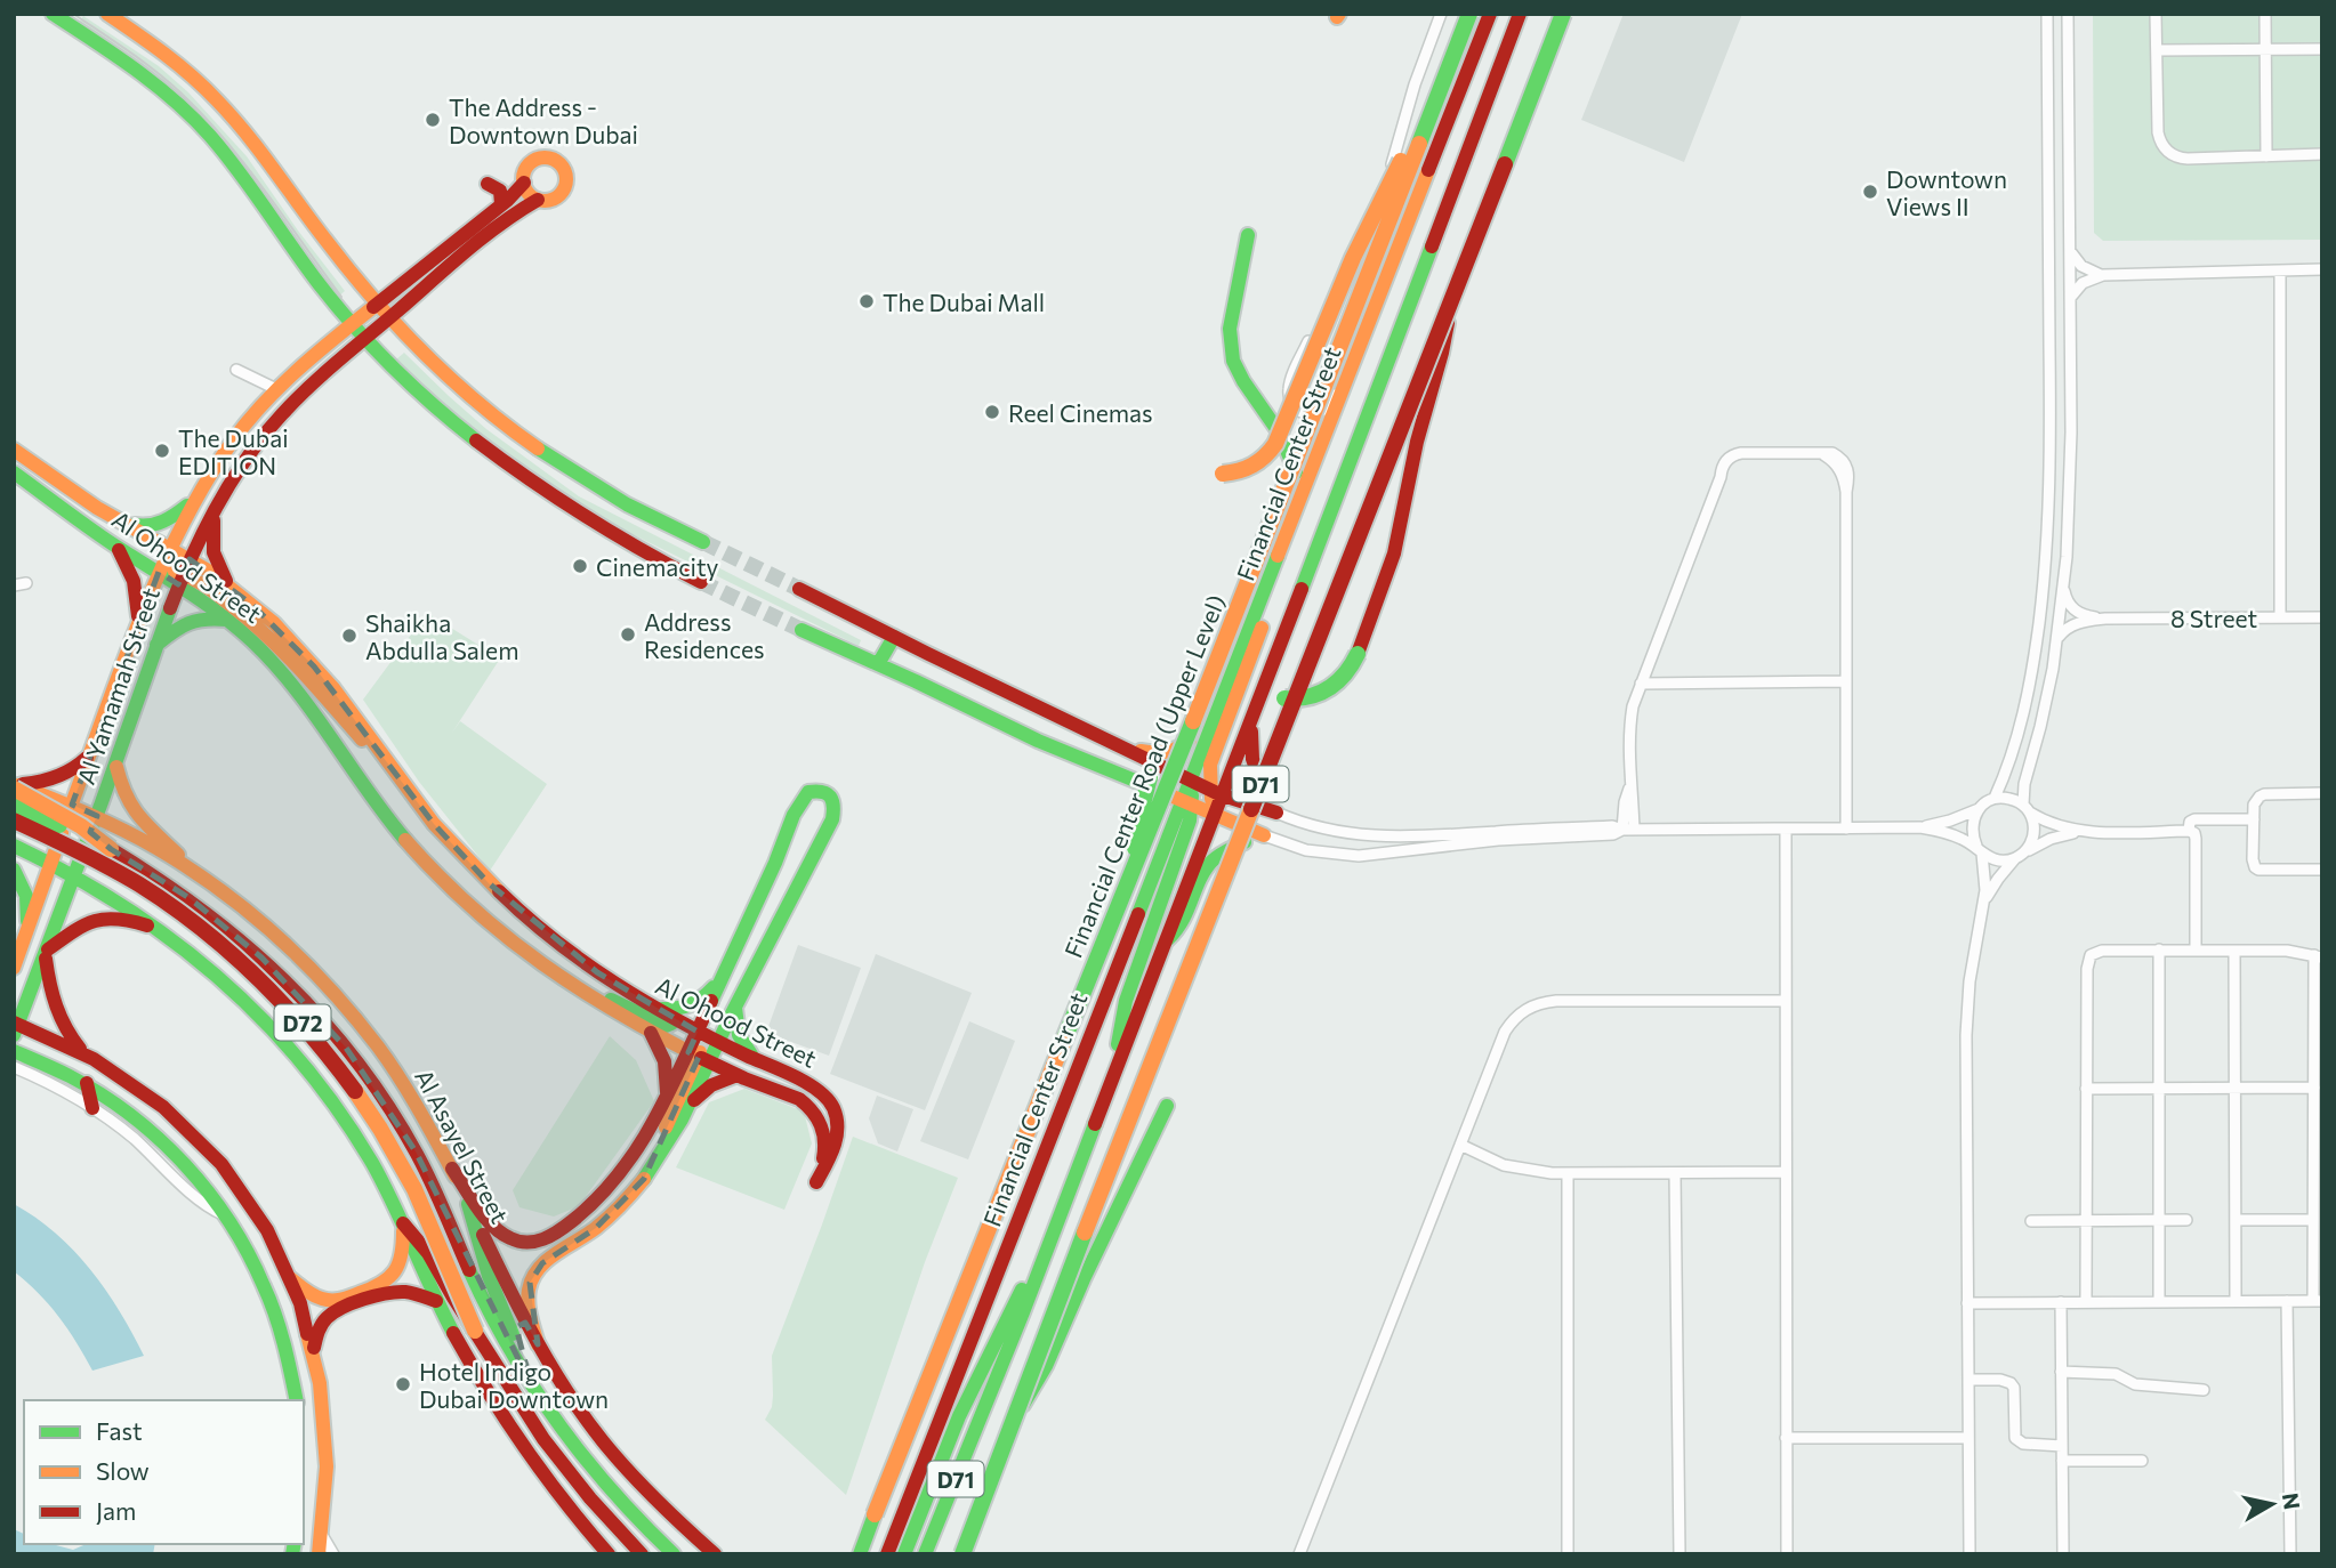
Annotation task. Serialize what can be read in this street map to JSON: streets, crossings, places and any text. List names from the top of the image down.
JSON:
{
  "streets": {
    "main road": [
      "Financial Center Street",
      "Al Ohood Street",
      "Al Yamamah Street",
      "Financial Center Road (Upper Level)",
      "D71",
      "D72",
      "Al Asayel Street"
    ],
    "street": ["8 Street"]
  },
  "crossings": [
    ["Al Ohood Street", "Al Yamamah Street"],
    ["Al Yamamah Street", "Al Asayel Street"]
  ],
  "places": [
    "The Address - Downtown Dubai",
    "Downtown Views II",
    "The Dubai Mall",
    "Reel Cinemas",
    "The Dubai EDITION",
    "Cinemacity",
    "Address Residences",
    "Shaikha Abdulla Salem",
    "Hotel Indigo Dubai Downtown"
  ],
  "legend": ["Fast", "Slow", "Jam"],
  "north": "right"
}
